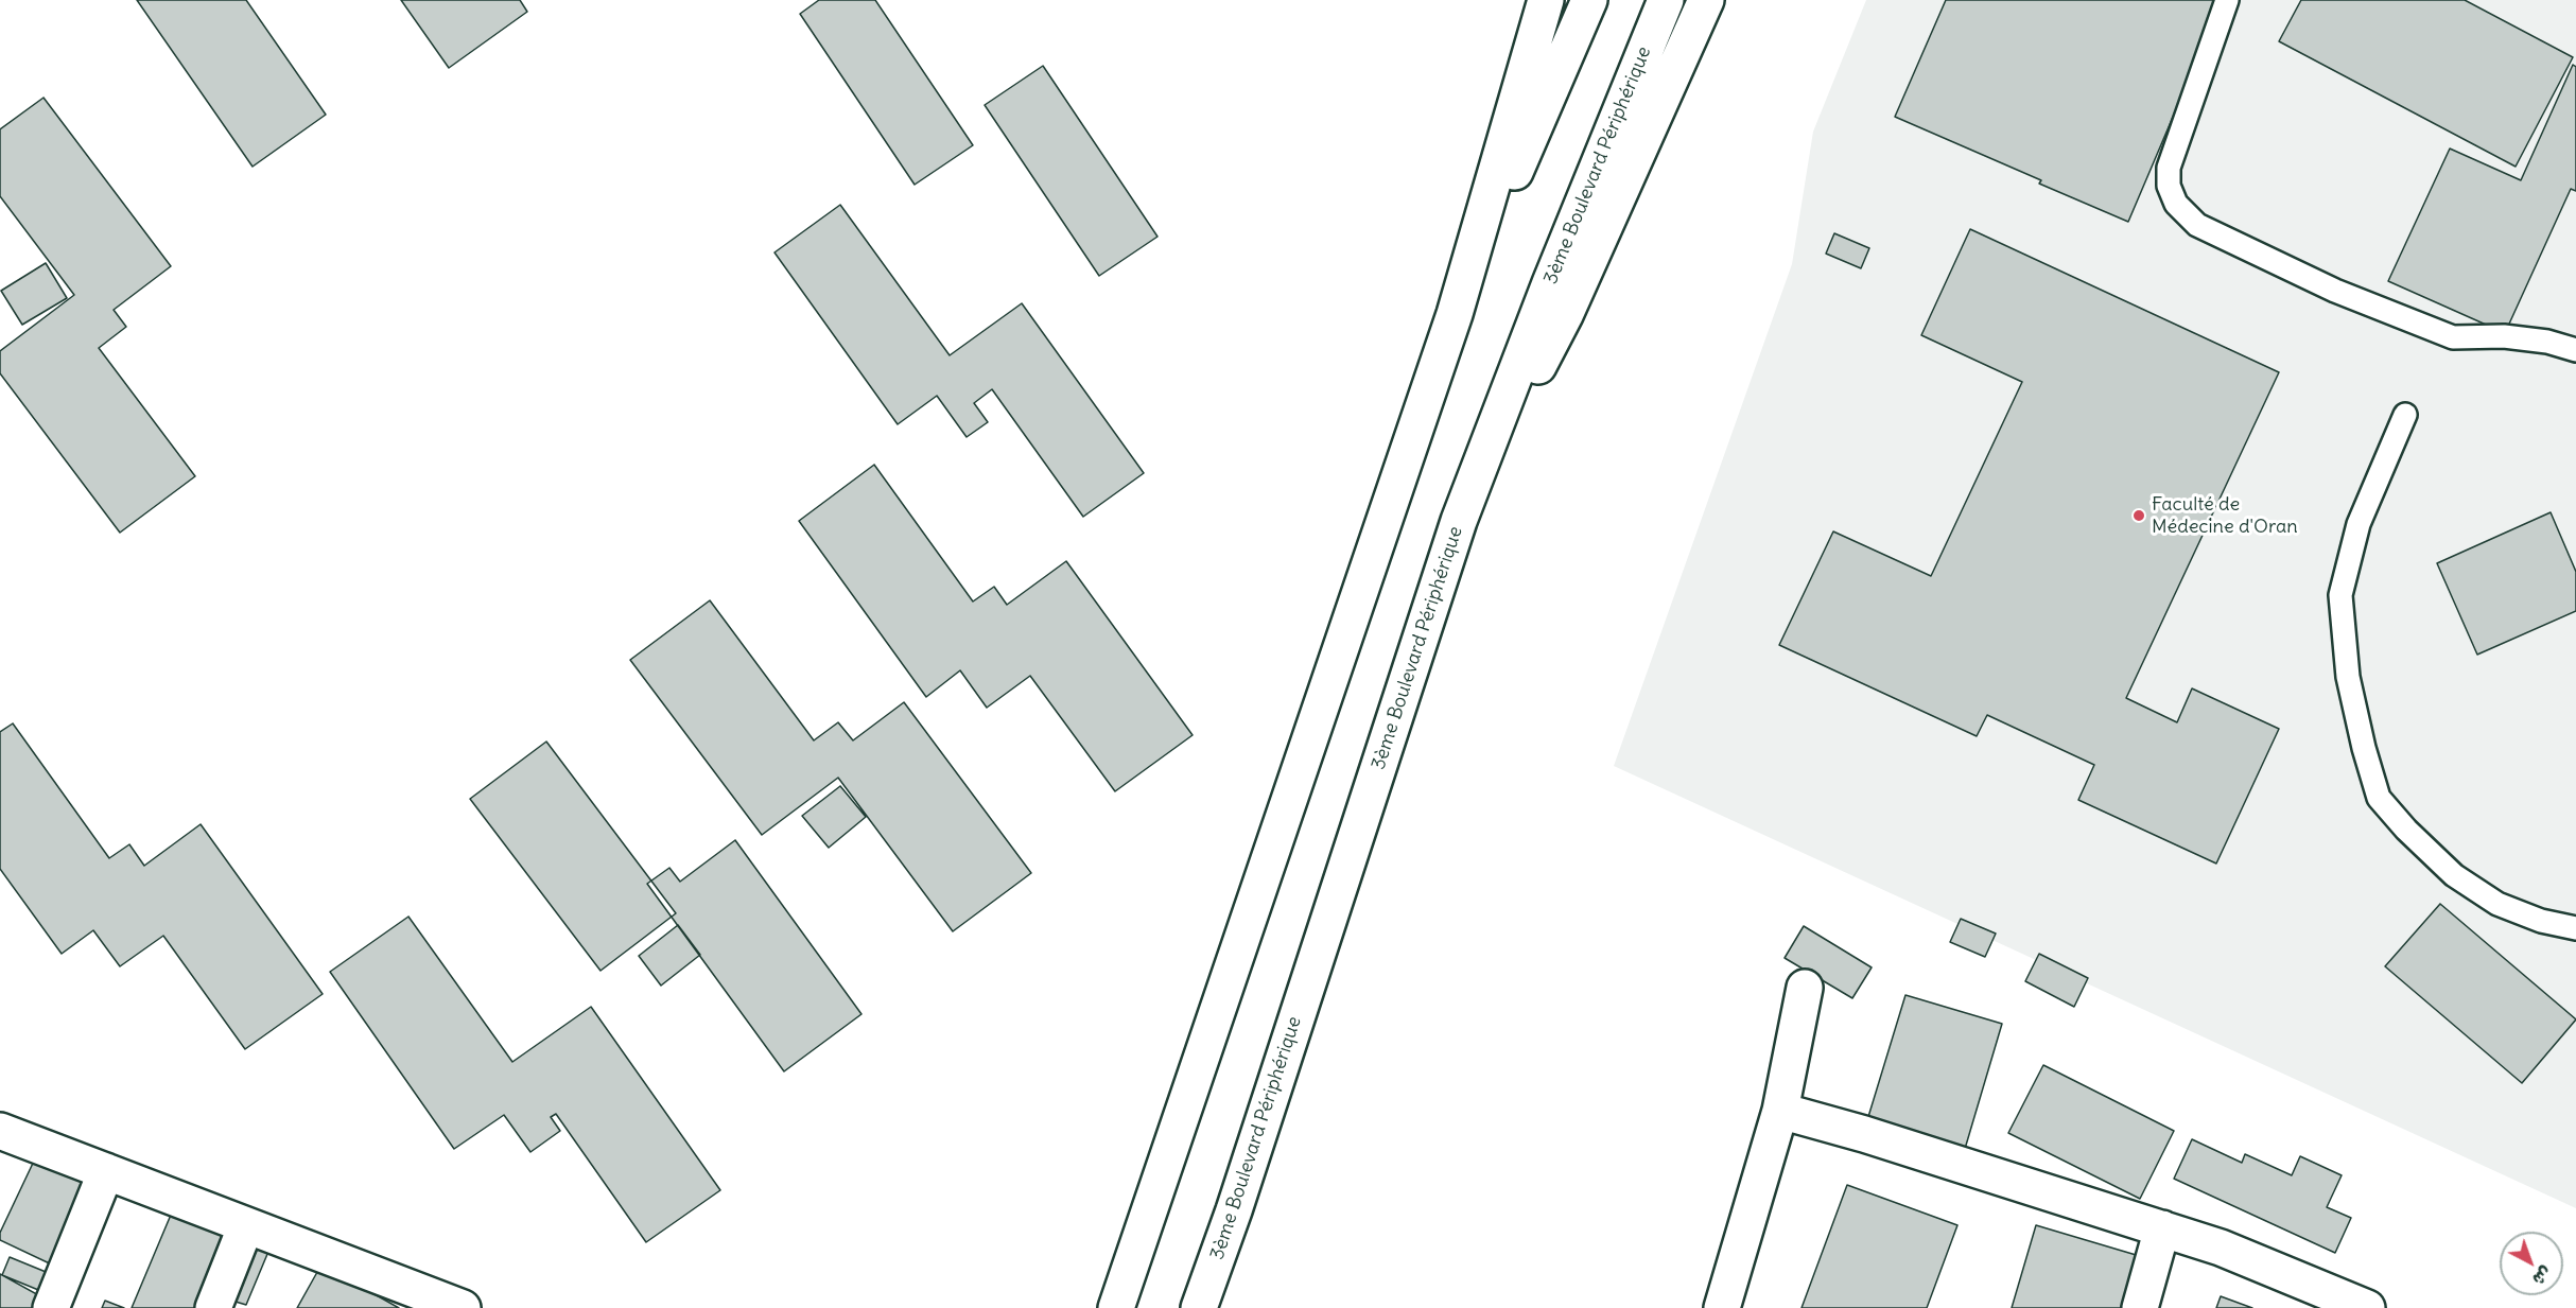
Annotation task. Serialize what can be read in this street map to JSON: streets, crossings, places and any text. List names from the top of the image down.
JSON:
{
  "streets": {
    "main road": ["3ème Boulevard Périphérique"]
  },
  "places": ["Faculté de Médecine d'Oran"],
  "north": "bottom right"
}
